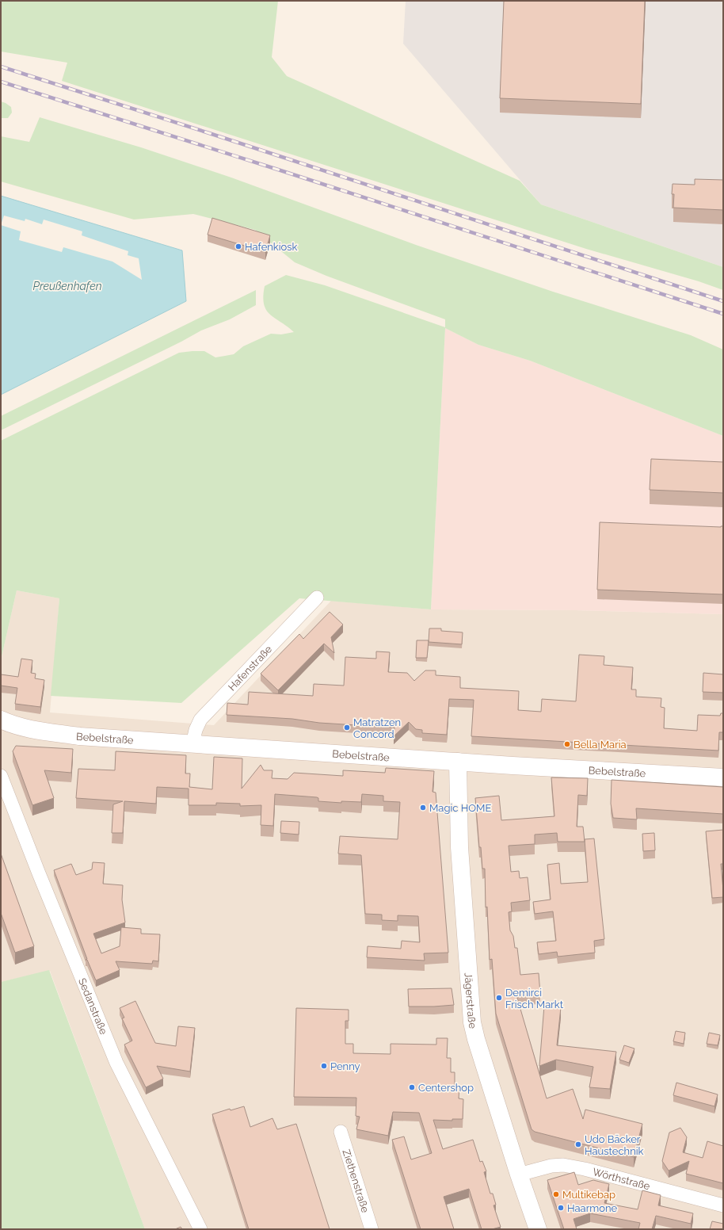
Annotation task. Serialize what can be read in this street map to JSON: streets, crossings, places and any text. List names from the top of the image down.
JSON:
{
  "streets": {
    "main road": ["Bebelstraße", "Jägerstraße"],
    "street": [
      "Hafenstraße",
      "Sedanstraße",
      "Wörthstraße",
      "Ziethenstraße"
    ]
  },
  "crossings": [
    ["Hafenstraße", "Bebelstraße"],
    ["Bebelstraße", "Jägerstraße"],
    ["Jägerstraße", "Wörthstraße"]
  ],
  "water": ["Preußenhafen"],
  "places": [
    "Hafenkiosk",
    "Matratzen Concord",
    "Bella Maria",
    "Magic HOME",
    "Demirci Frisch Markt",
    "Penny",
    "Centershop",
    "Udo Bäcker Haustechnik",
    "Multikebap",
    "Haarmone"
  ]
}
